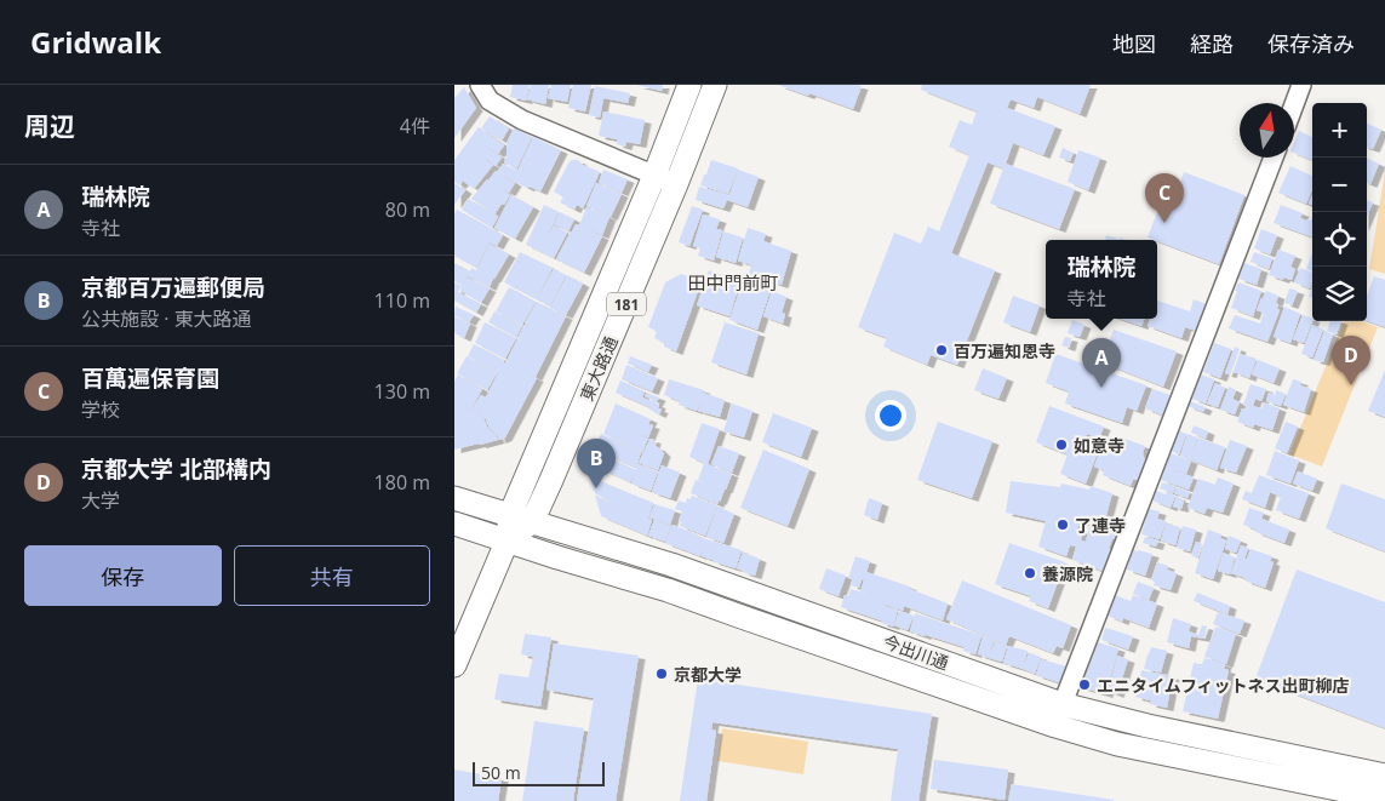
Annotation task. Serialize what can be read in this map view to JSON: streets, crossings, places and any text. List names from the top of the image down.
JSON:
{
  "streets": {
    "main road": ["181", "東大路通", "今出川通"]
  },
  "crossings": [
    ["東大路通", "今出川通"]
  ],
  "districts": ["田中門前町"],
  "places": [
    "百万遍知恩寺",
    "如意寺",
    "了連寺",
    "養源院",
    "京都大学",
    "エニタイムフィットネス出町柳店"
  ],
  "scale_bar": "50 m",
  "north": "top",
  "page": {
    "header": "Gridwalk",
    "nav": ["地図", "経路", "保存済み"],
    "heading": ["周辺", "4件"],
    "map_buttons": ["+", "−"],
    "list": [
      {
        "mark": "A",
        "name": "瑞林院",
        "note": "寺社",
        "value": "80 m"
      },
      {
        "mark": "B",
        "name": "京都百万遍郵便局",
        "note": "公共施設 · 東大路通",
        "value": "110 m"
      },
      {
        "mark": "C",
        "name": "百萬遍保育園",
        "note": "学校",
        "value": "130 m"
      },
      {
        "mark": "D",
        "name": "京都大学 北部構内",
        "note": "大学",
        "value": "180 m"
      }
    ],
    "pins": [
      "C",
      "D",
      "A",
      "B"
    ],
    "popup": ["瑞林院", "寺社"],
    "buttons": ["保存", "共有"],
    "scale": "50 m"
  }
}
